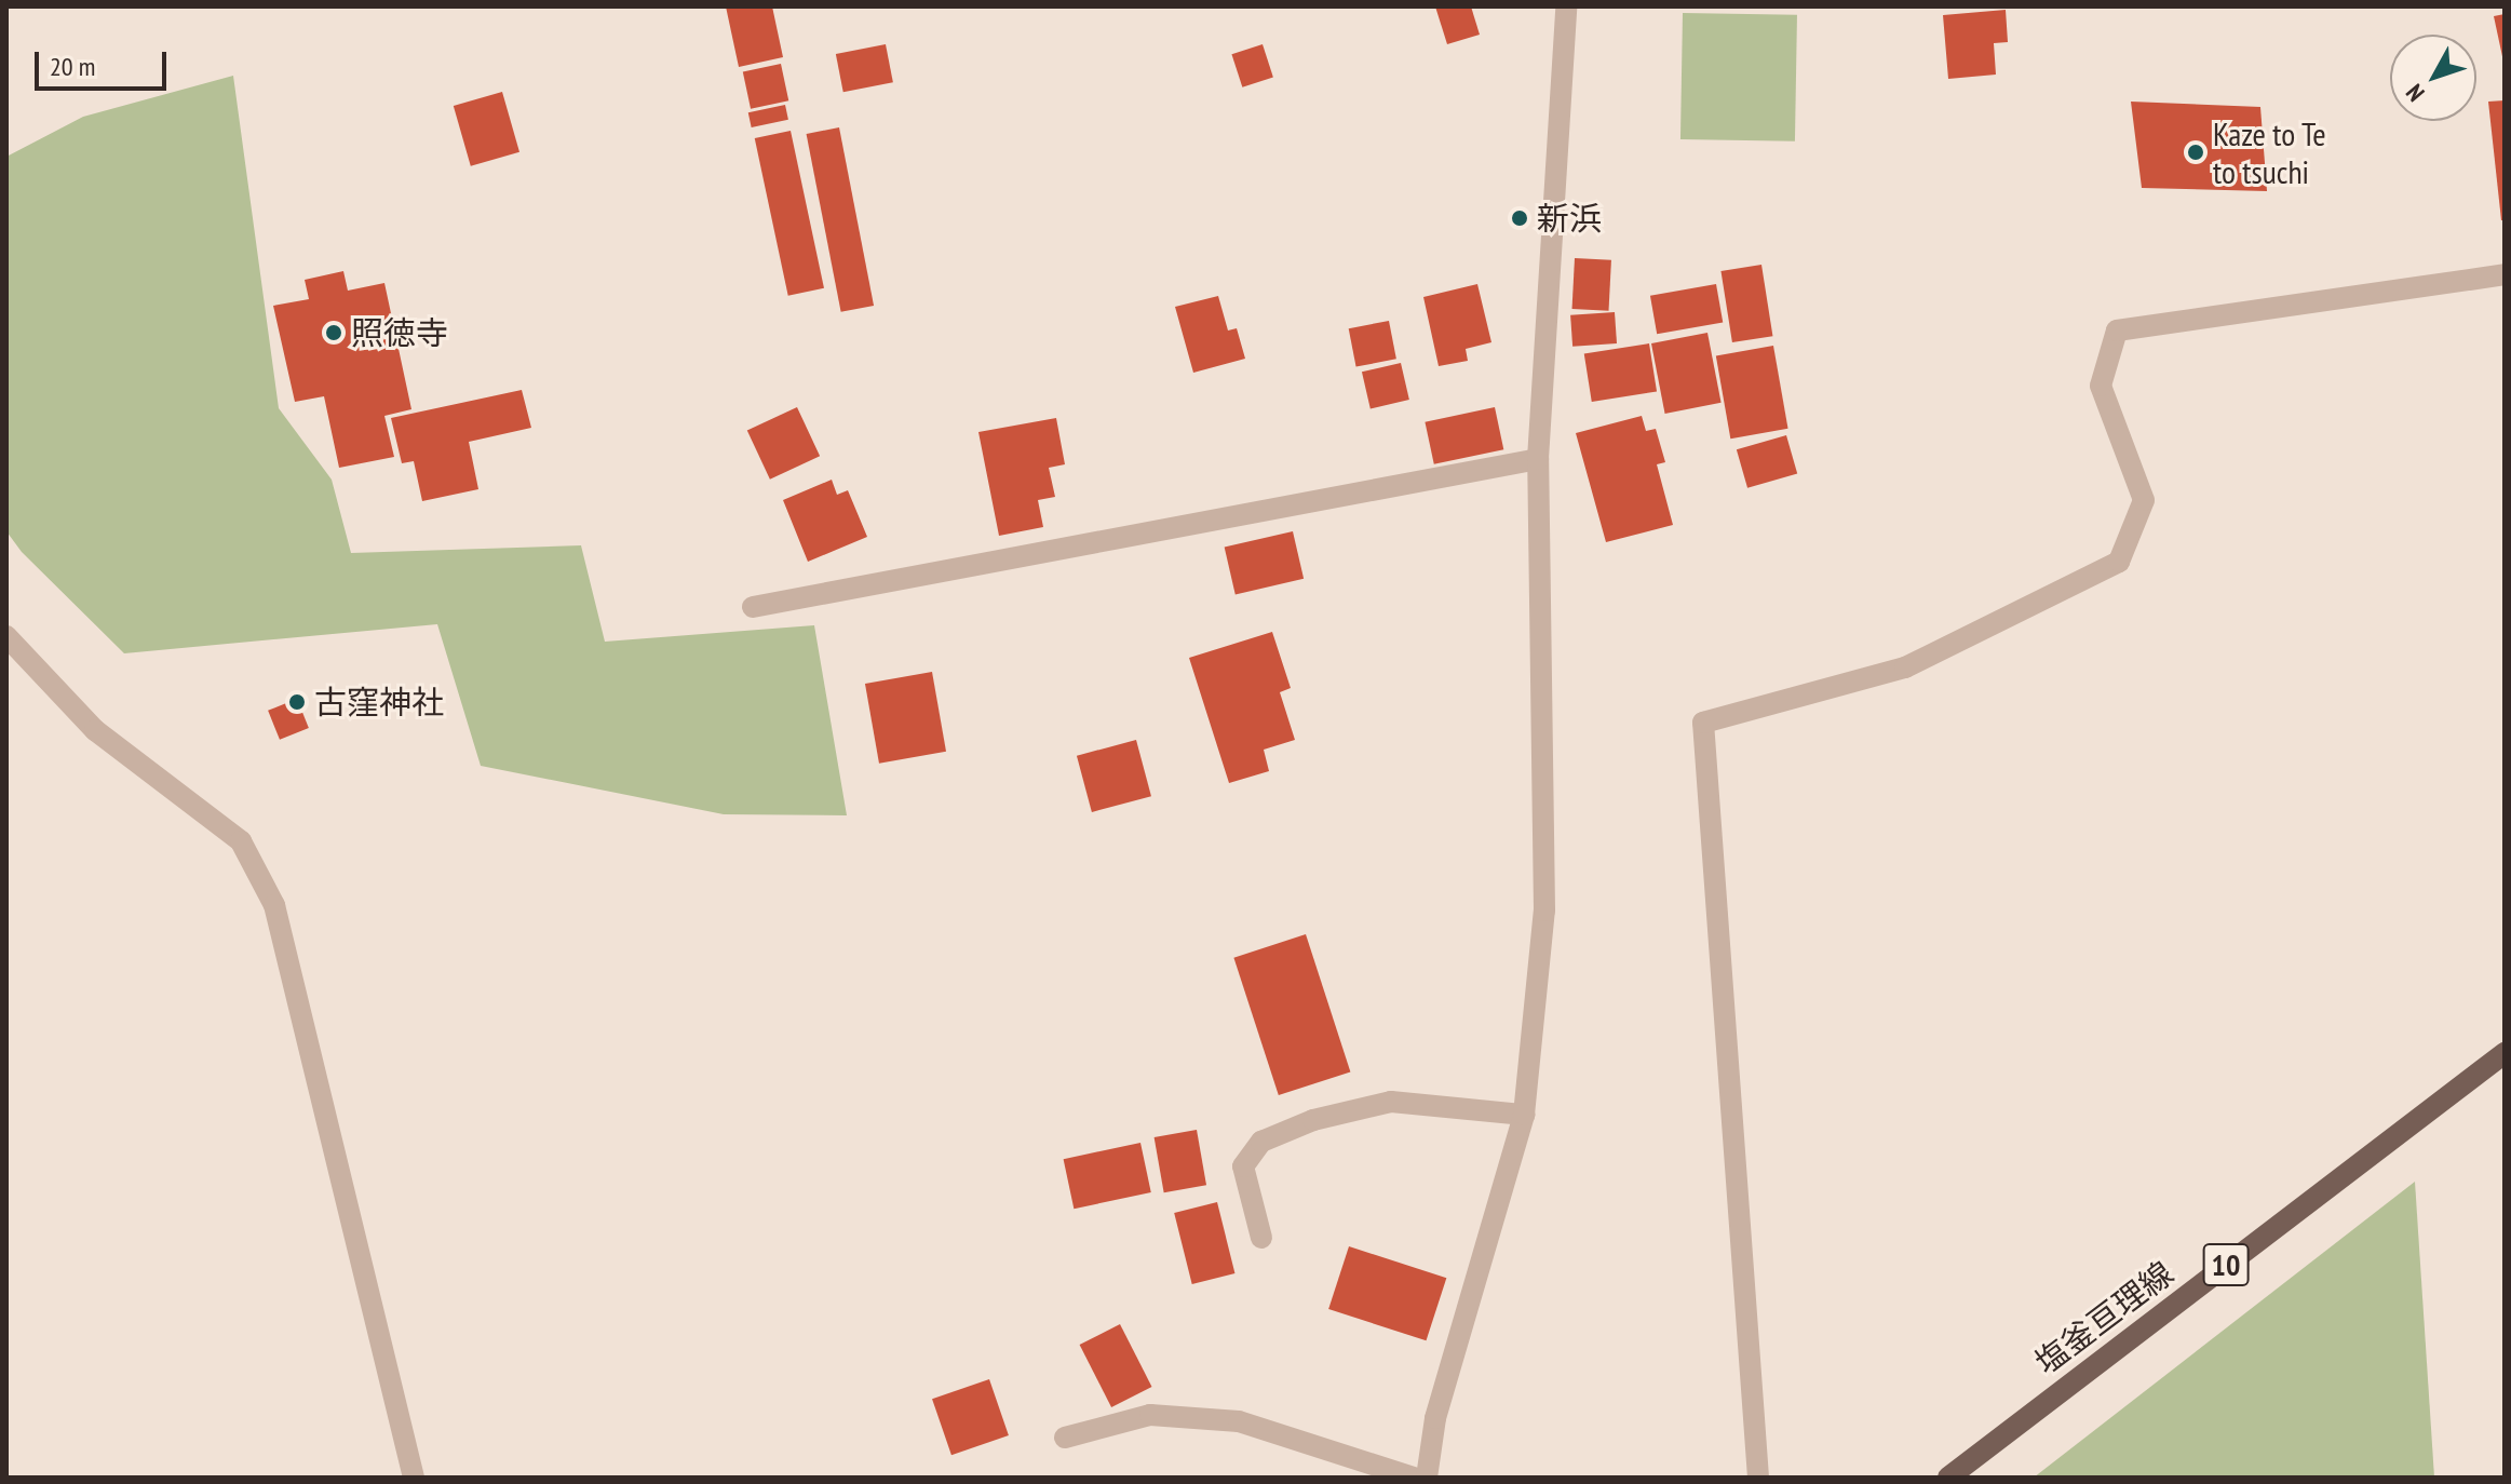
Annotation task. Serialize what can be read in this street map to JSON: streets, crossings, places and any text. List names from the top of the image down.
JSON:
{
  "streets": {
    "main road": ["10", "塩釜亘理線"]
  },
  "places": [
    "Kaze to Te to tsuchi",
    "新浜",
    "照徳寺",
    "古窪神社"
  ],
  "scale_bar": "20 m",
  "north": "bottom left"
}
